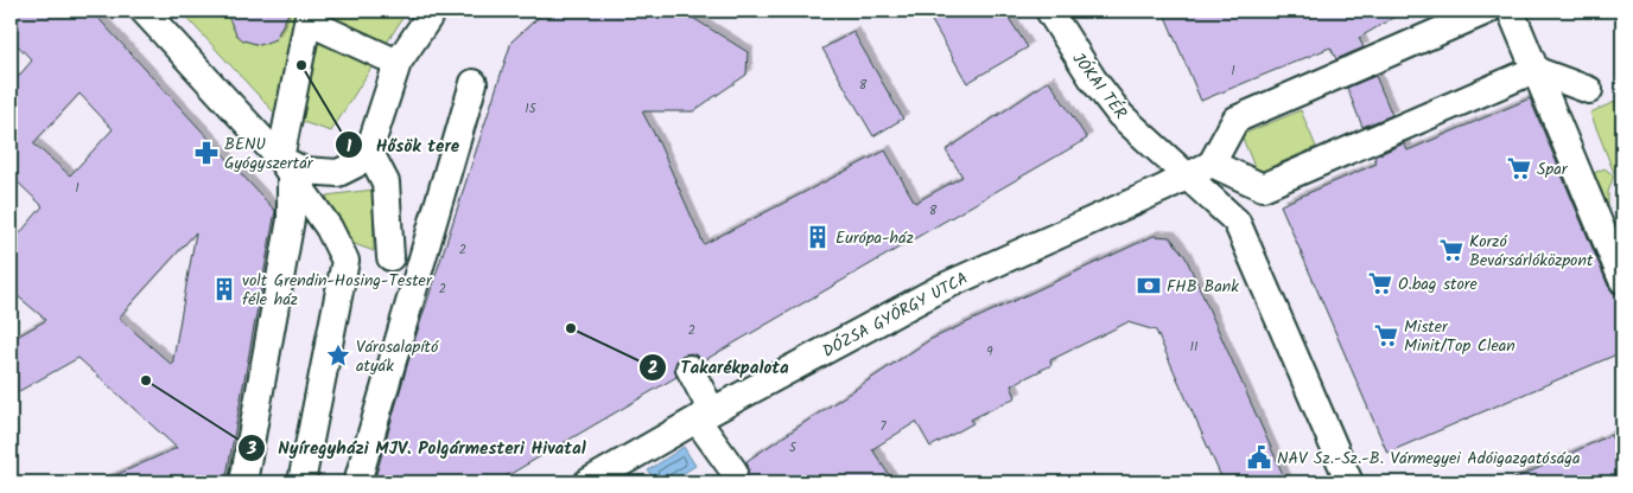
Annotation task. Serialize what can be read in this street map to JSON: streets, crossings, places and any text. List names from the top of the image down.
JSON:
{
  "streets": {
    "street": ["JÓKAI TÉR", "DÓZSA GYÖRGY UTCA"]
  },
  "crossings": [
    ["JÓKAI TÉR", "DÓZSA GYÖRGY UTCA"]
  ],
  "places": {
    "other": ["Hősök tere", "Takarékpalota", "Nyíregyházi MJV. Polgármesteri Hivatal"],
    "pharmacy": ["BENU Gyógyszertár"],
    "supermarket": [
      "Spar",
      "Korzó Bevársárlóközpont",
      "O.bag store",
      "Mister Minit/Top Clean"
    ],
    "building": ["Európa-ház", "volt Grendin-Hosing-Tester féle ház"],
    "bank": ["FHB Bank"],
    "place": ["Városalapító atyák"],
    "public building": ["NAV Sz.-Sz.-B. Vármegyei Adóigazgatósága"]
  },
  "house_numbers": [
    "1",
    "8",
    "15",
    "1",
    "8",
    "2",
    "2",
    "2",
    "11",
    "9",
    "7",
    "5"
  ]
}
